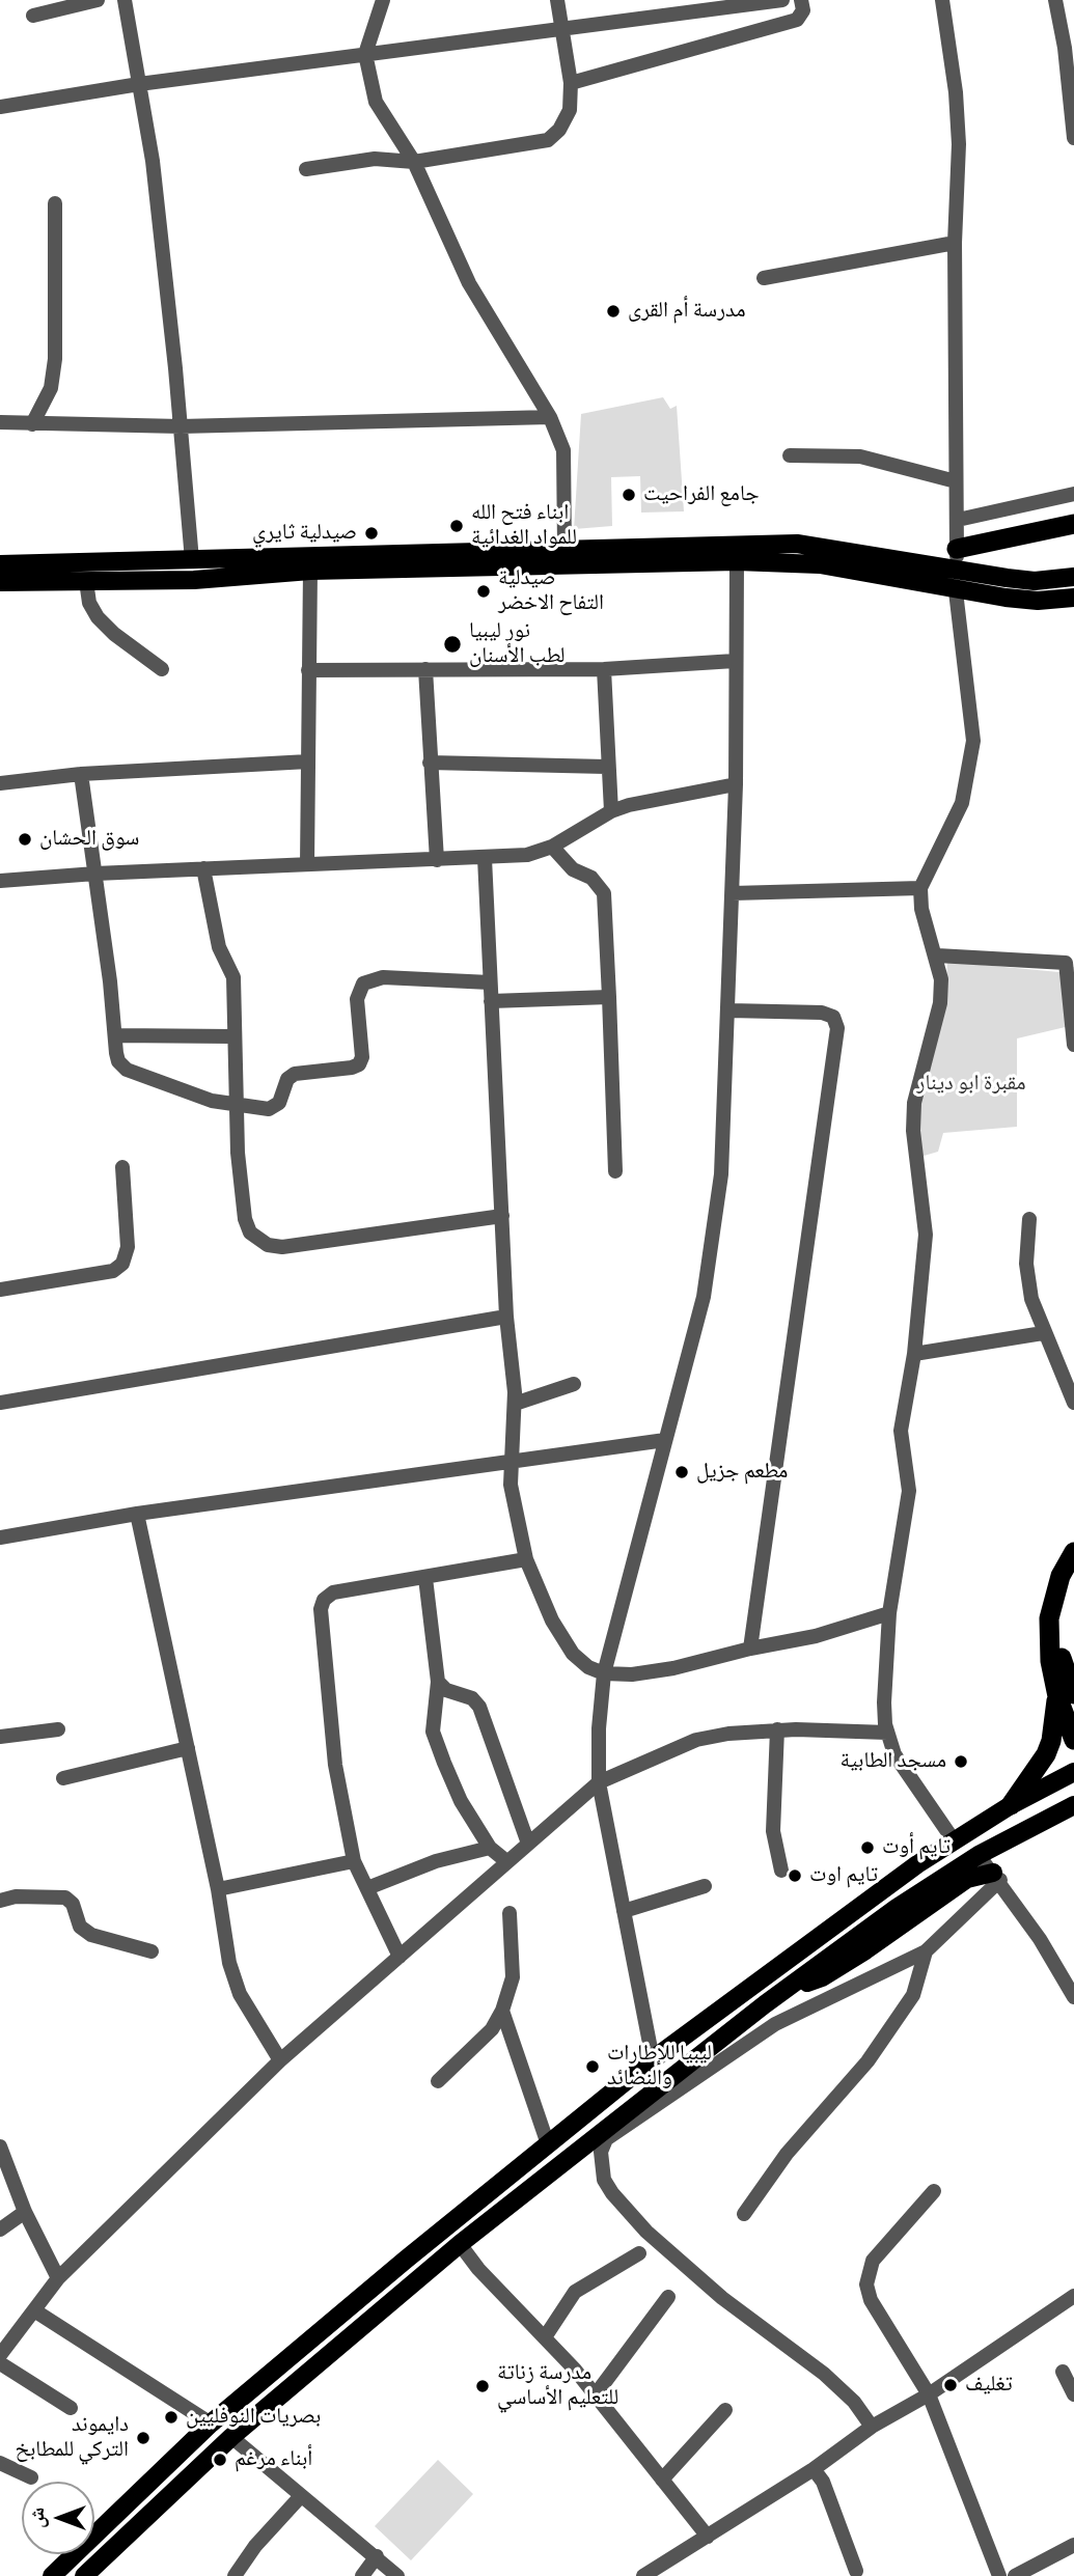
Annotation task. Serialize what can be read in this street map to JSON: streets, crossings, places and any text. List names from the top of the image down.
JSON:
{
  "parks": ["مقبرة ابو دينار"],
  "places": [
    "مدرسة أم القرى",
    "جامع الفراحيت",
    "ابناء فتح الله للمواد الغدائية",
    "صيدلية ثايري",
    "صيدلية التفاح الاخضر",
    "نور ليبيا لطب الأسنان",
    "سوق الحشان",
    "مطعم جزيل",
    "مسجد الطابية",
    "تايم أوت",
    "تايم اوت",
    "ليبيا للإطارات والنضائد",
    "تغليف",
    "مدرسة زناتة للتعليم الأساسي",
    "بصريات النوفليين",
    "دايموند التركي للمطابخ",
    "أبناء مرغم"
  ],
  "north": "left"
}
